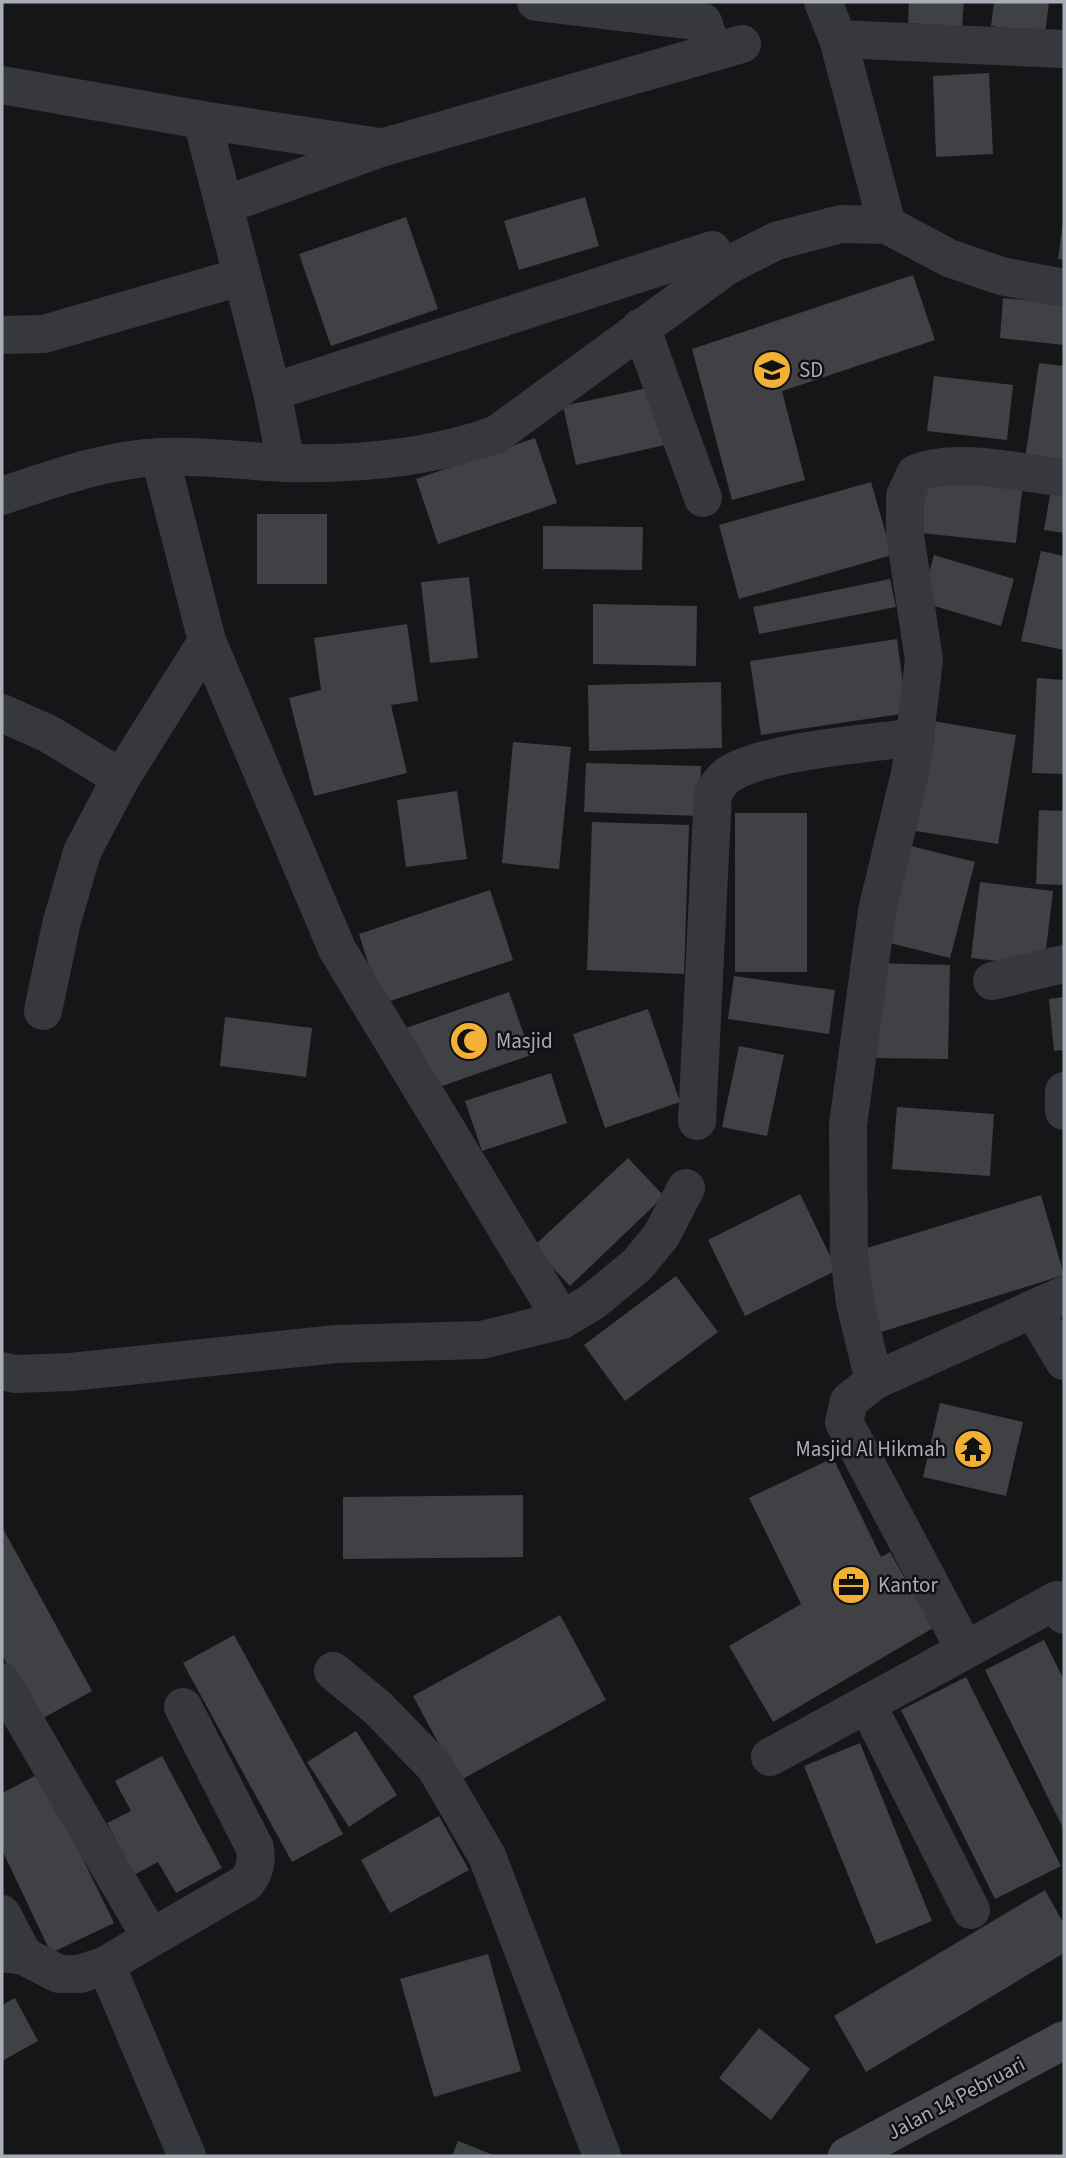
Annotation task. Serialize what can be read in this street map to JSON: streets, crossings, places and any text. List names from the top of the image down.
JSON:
{
  "streets": {
    "main road": ["Jalan 14 Pebruari"]
  },
  "places": {
    "school or university": ["SD"],
    "mosque": ["Masjid"],
    "temple": ["Masjid Al Hikmah"],
    "office": ["Kantor"]
  }
}
